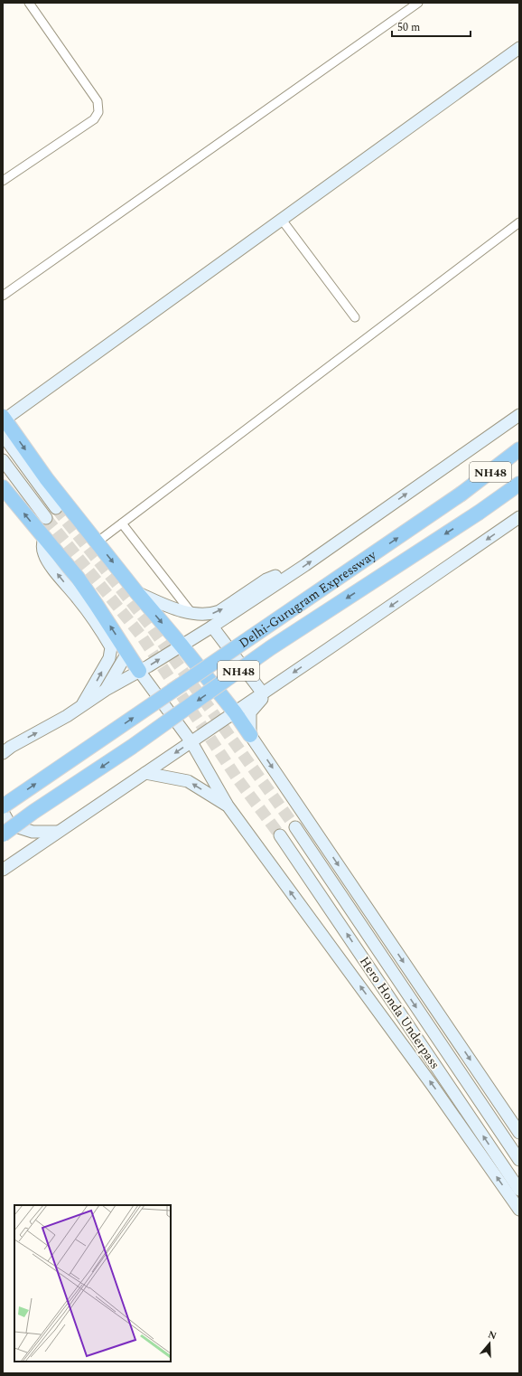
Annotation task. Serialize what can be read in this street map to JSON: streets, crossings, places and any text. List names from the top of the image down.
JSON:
{
  "streets": {
    "highway": ["NH48", "Delhi-Gurugram Expressway"],
    "main road": ["Hero Honda Underpass"]
  },
  "scale_bar": "50 m",
  "north": "top"
}
